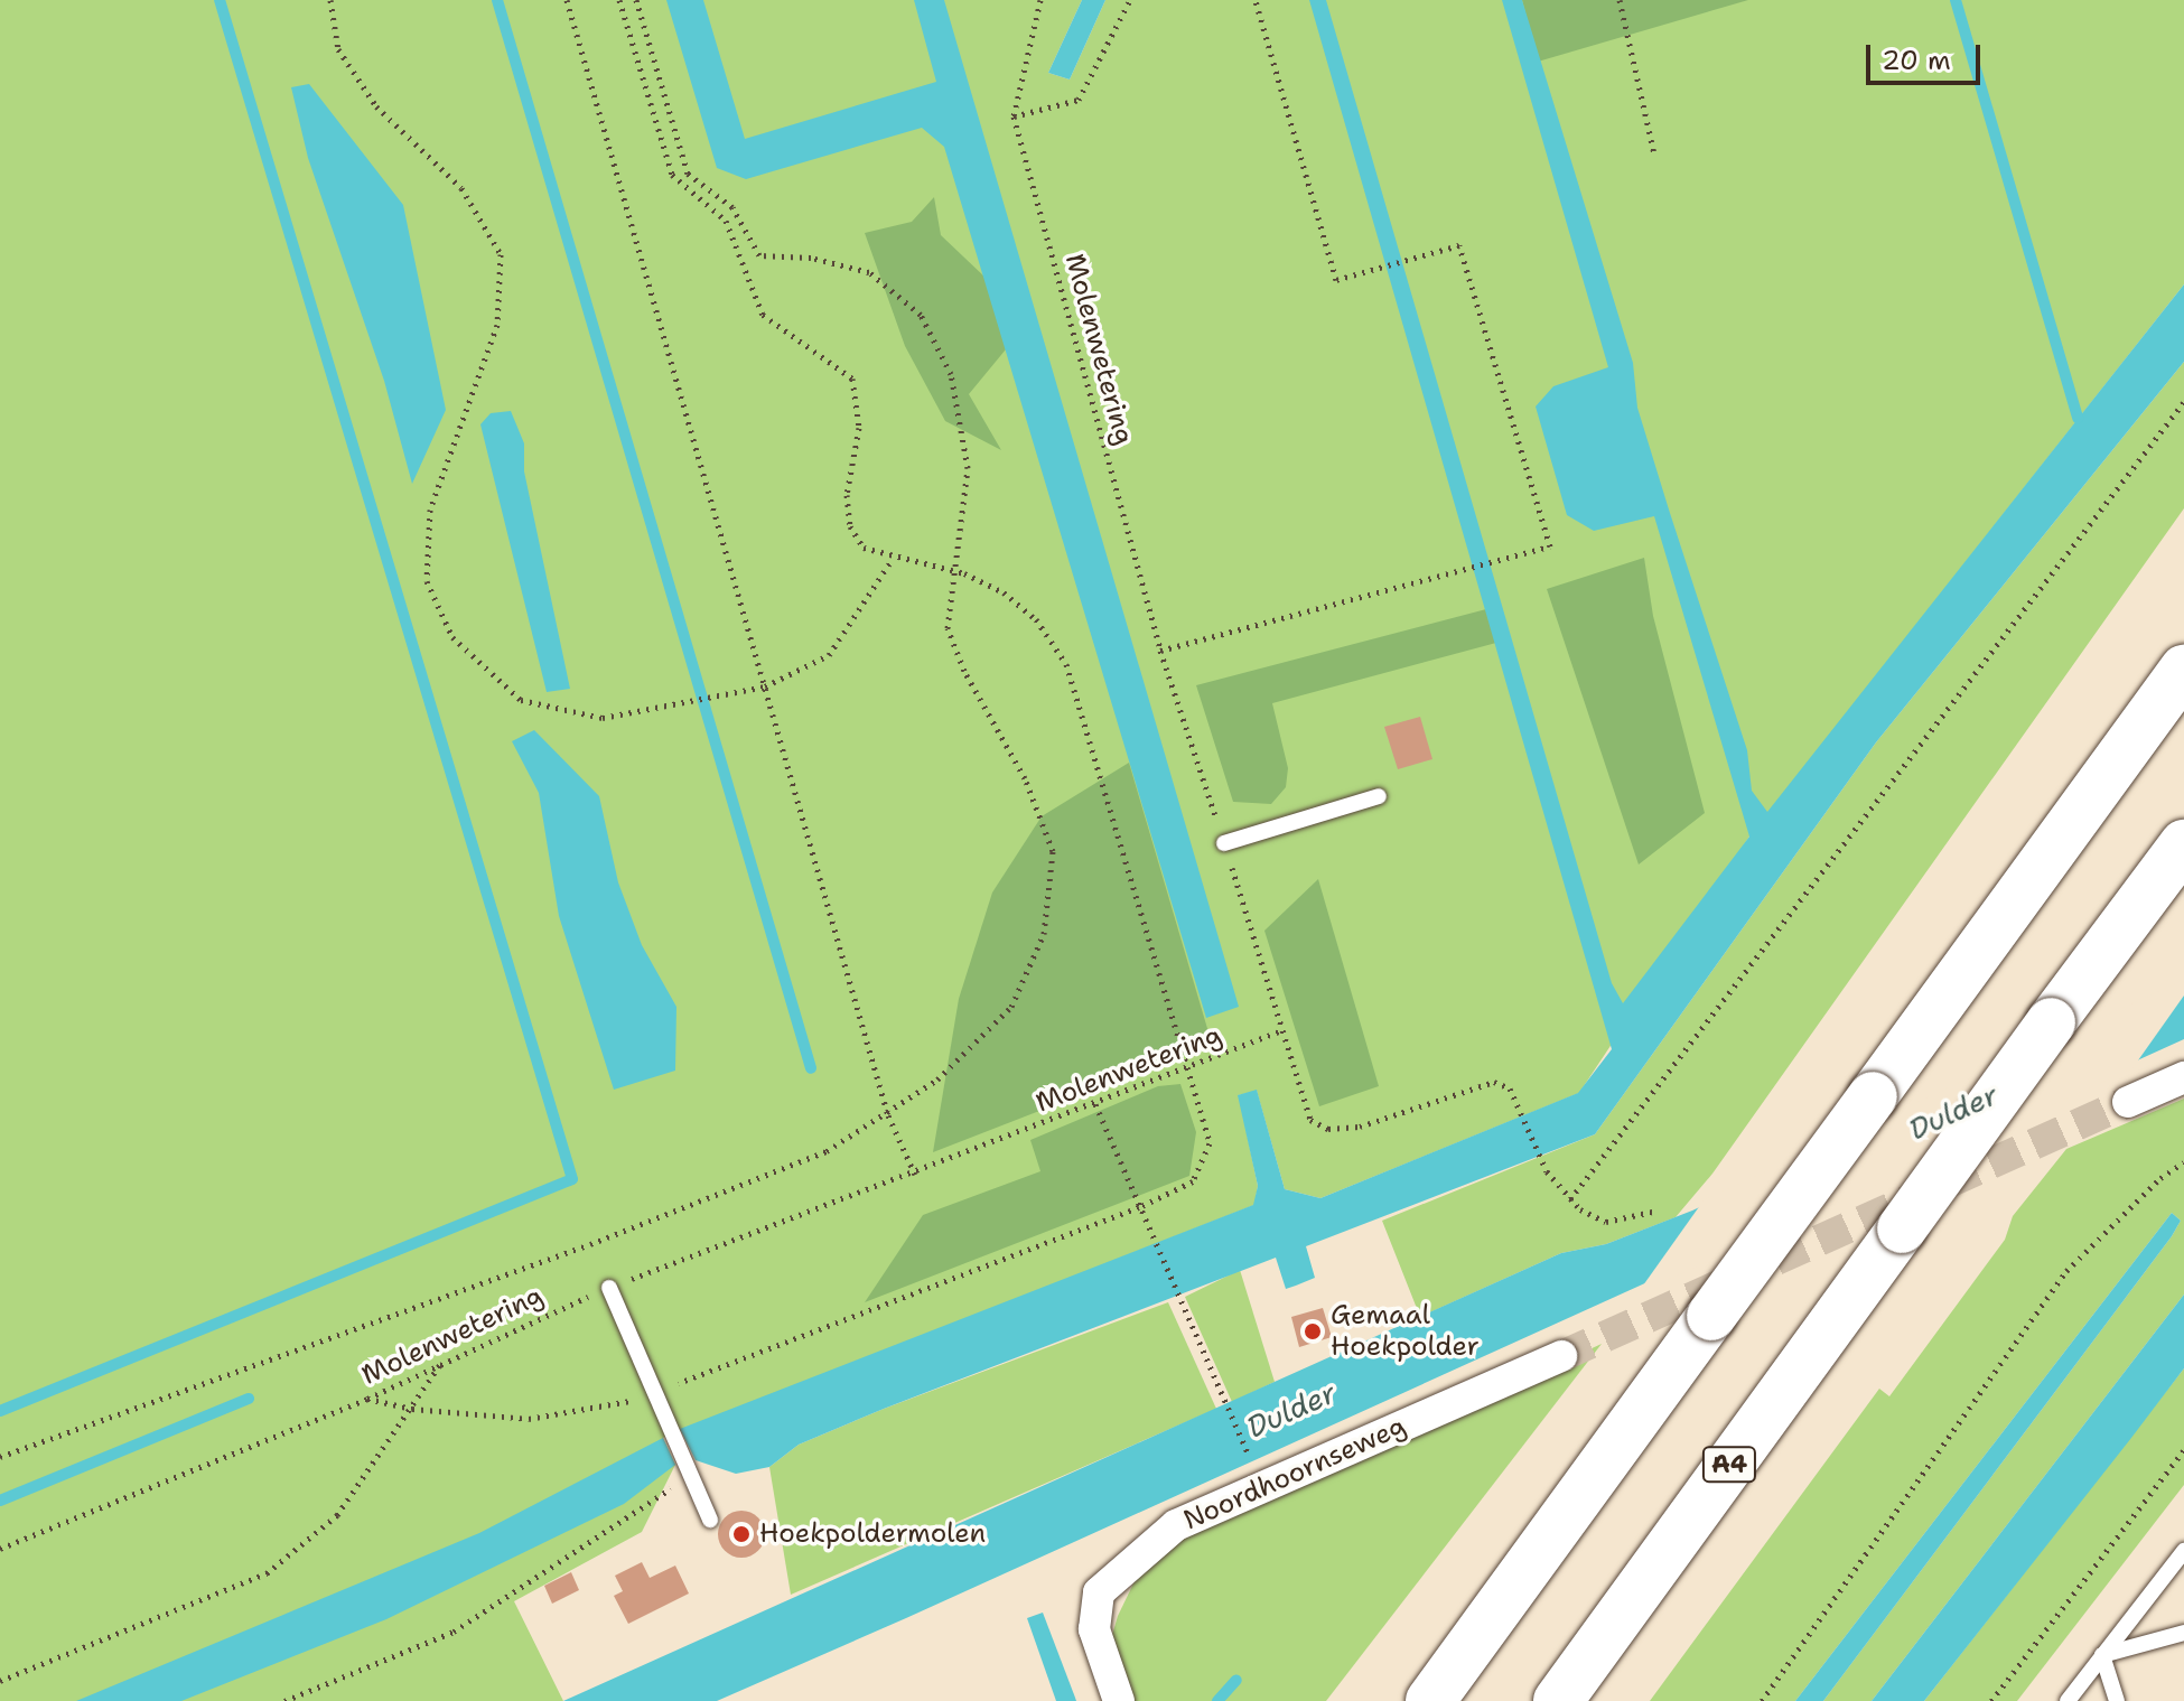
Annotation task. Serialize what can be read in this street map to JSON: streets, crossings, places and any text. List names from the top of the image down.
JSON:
{
  "streets": {
    "highway": ["A4"],
    "street": ["Noordhoornseweg"],
    "path": ["Molenwetering"]
  },
  "water": ["Dulder"],
  "places": ["Gemaal Hoekpolder", "Hoekpoldermolen"],
  "scale_bar": "20 m"
}
